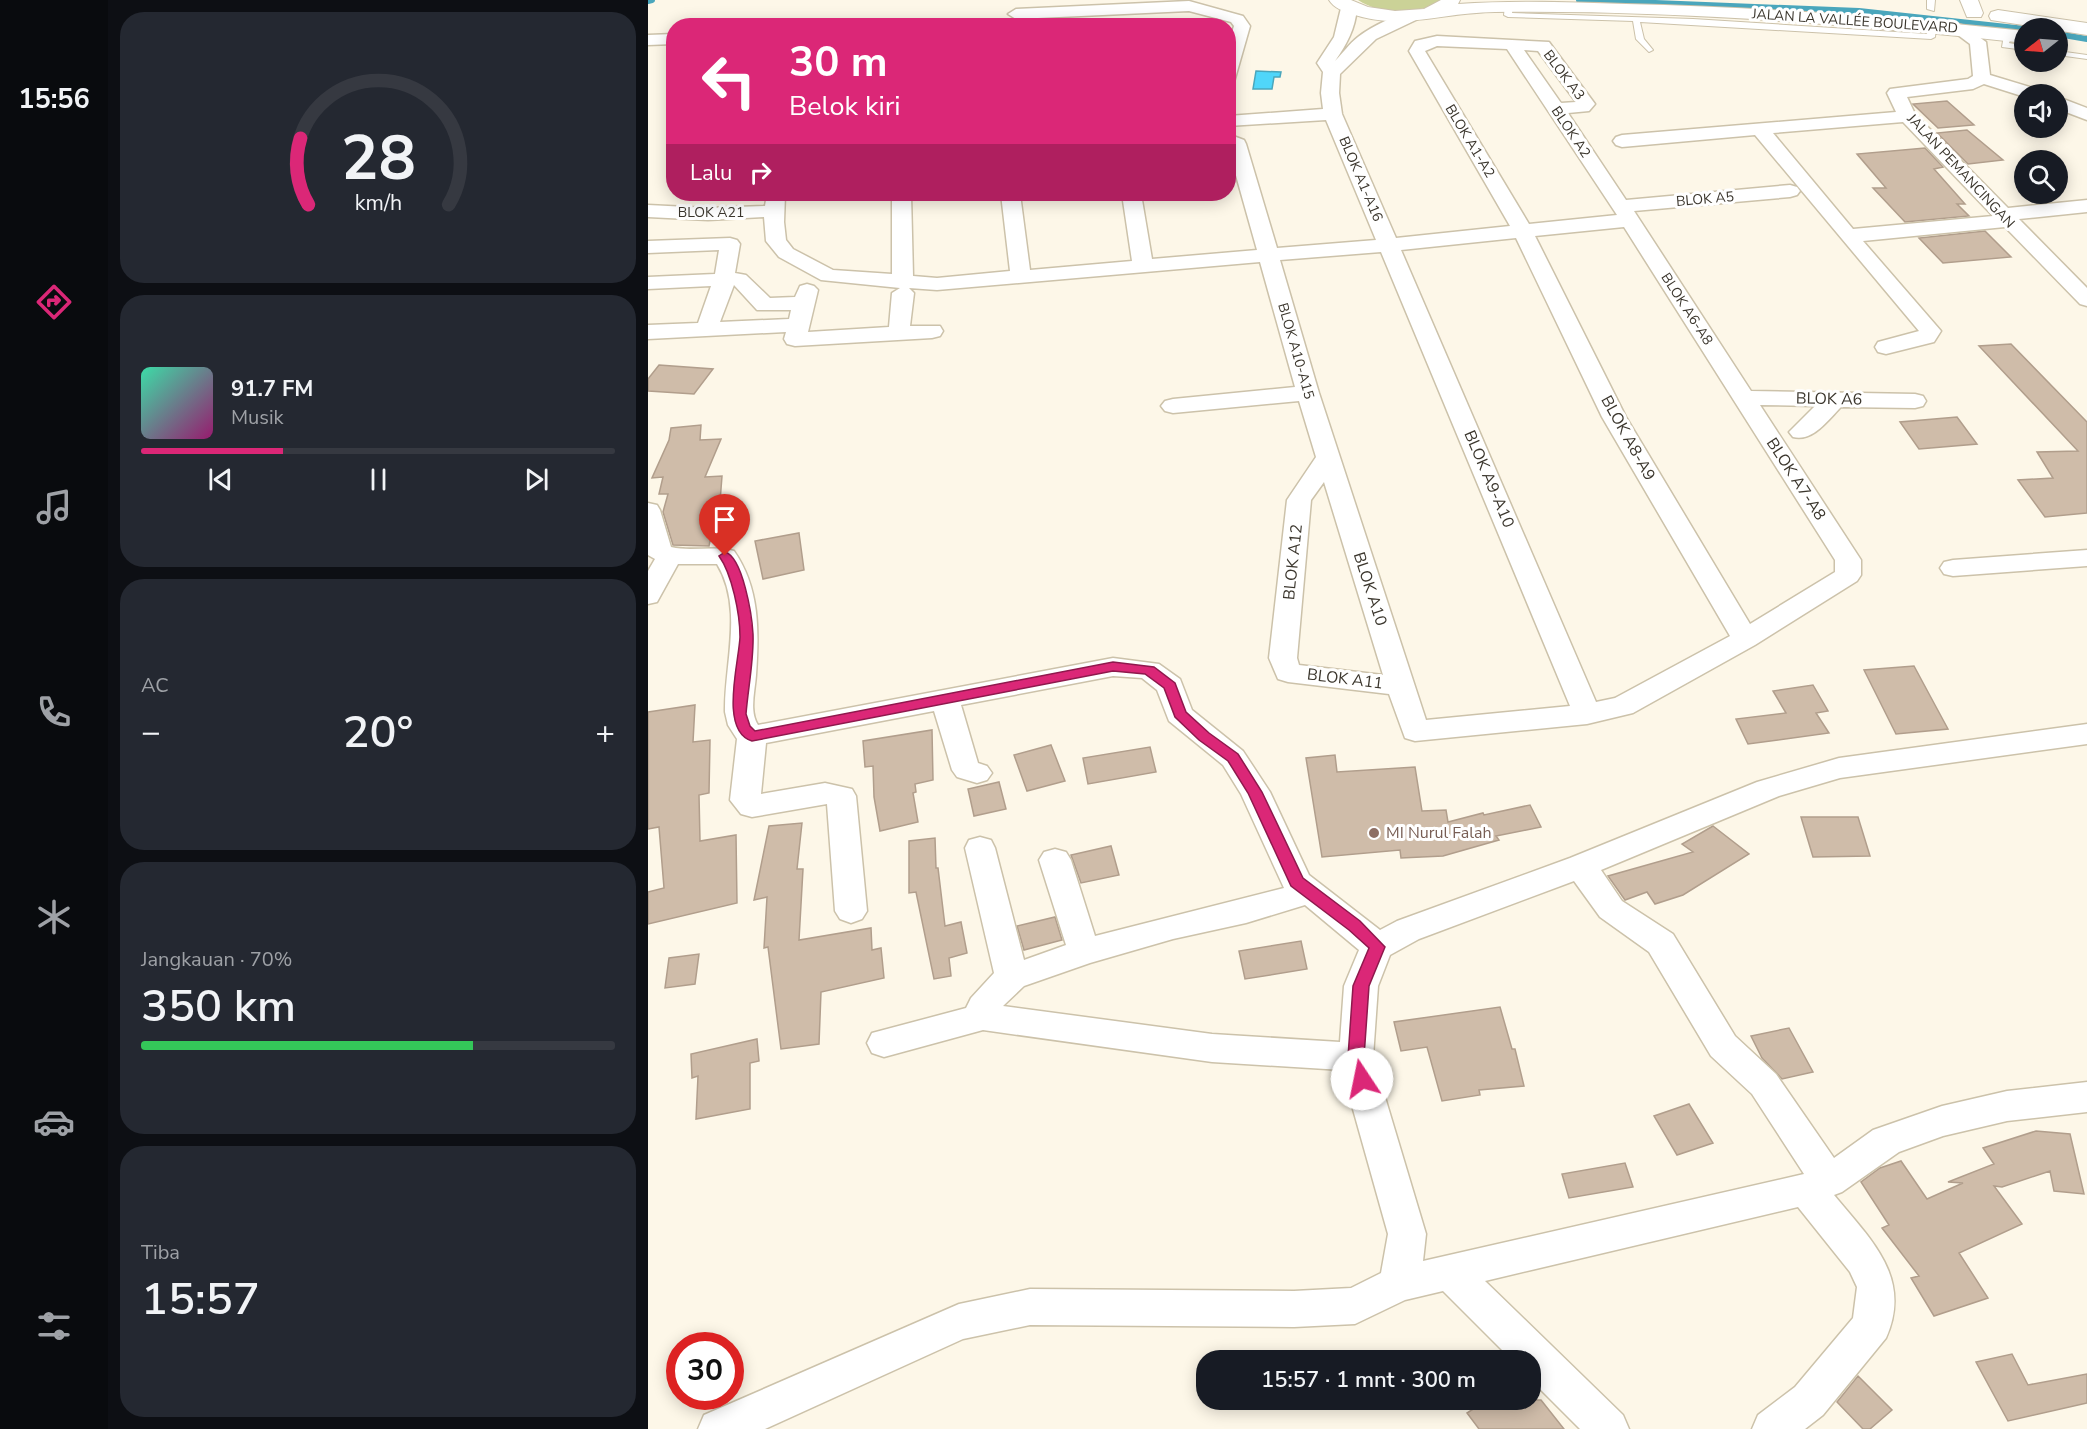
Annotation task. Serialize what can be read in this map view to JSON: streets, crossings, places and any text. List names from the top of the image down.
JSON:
{
  "streets": {
    "street": [
      "JALAN LA VALLÉE BOULEVARD",
      "BLOK A3",
      "BLOK A2",
      "BLOK A1-A2",
      "JALAN PEMANCINGAN",
      "BLOK A1-A16",
      "BLOK A5",
      "BLOK A21",
      "BLOK A6-A8",
      "BLOK A10-A15",
      "BLOK A6",
      "BLOK A8-A9",
      "BLOK A9-A10",
      "BLOK A7-A8",
      "BLOK A12",
      "BLOK A10",
      "BLOK A11"
    ]
  },
  "crossings": [
    ["BLOK A3", "BLOK A2"],
    ["BLOK A3", "BLOK A1-A2"],
    ["BLOK A2", "BLOK A1-A2"],
    ["BLOK A2", "BLOK A5"],
    ["BLOK A2", "BLOK A6-A8"],
    ["BLOK A1-A2", "BLOK A5"],
    ["BLOK A1-A2", "BLOK A8-A9"],
    ["BLOK A1-A16", "BLOK A5"],
    ["BLOK A1-A16", "BLOK A9-A10"],
    ["BLOK A5", "BLOK A21"],
    ["BLOK A5", "BLOK A6-A8"],
    ["BLOK A5", "BLOK A10-A15"],
    ["BLOK A5", "BLOK A8-A9"],
    ["BLOK A5", "BLOK A9-A10"],
    ["BLOK A6-A8", "BLOK A6"],
    ["BLOK A6-A8", "BLOK A7-A8"],
    ["BLOK A10-A15", "BLOK A12"],
    ["BLOK A10-A15", "BLOK A10"],
    ["BLOK A6", "BLOK A7-A8"],
    ["BLOK A8-A9", "BLOK A7-A8"],
    ["BLOK A9-A10", "BLOK A10"],
    ["BLOK A12", "BLOK A10"],
    ["BLOK A12", "BLOK A11"],
    ["BLOK A10", "BLOK A11"]
  ],
  "places": ["MI Nurul Falah"],
  "north": "left",
  "page": {
    "tabs": "15:56",
    "turn": ["30 m", "Belok kiri"],
    "then": "Lalu",
    "song": ["91.7 FM", "Musik"],
    "tile": [
      "AC",
      ["Jangkauan · 70%", "350 km"],
      ["Tiba", "15:57"]
    ],
    "heat": ["−", "20°", "+"],
    "limit": "30",
    "trip": "15:57 · 1 mnt · 300 m",
    "gauge": ["28", "km/h"]
  }
}
